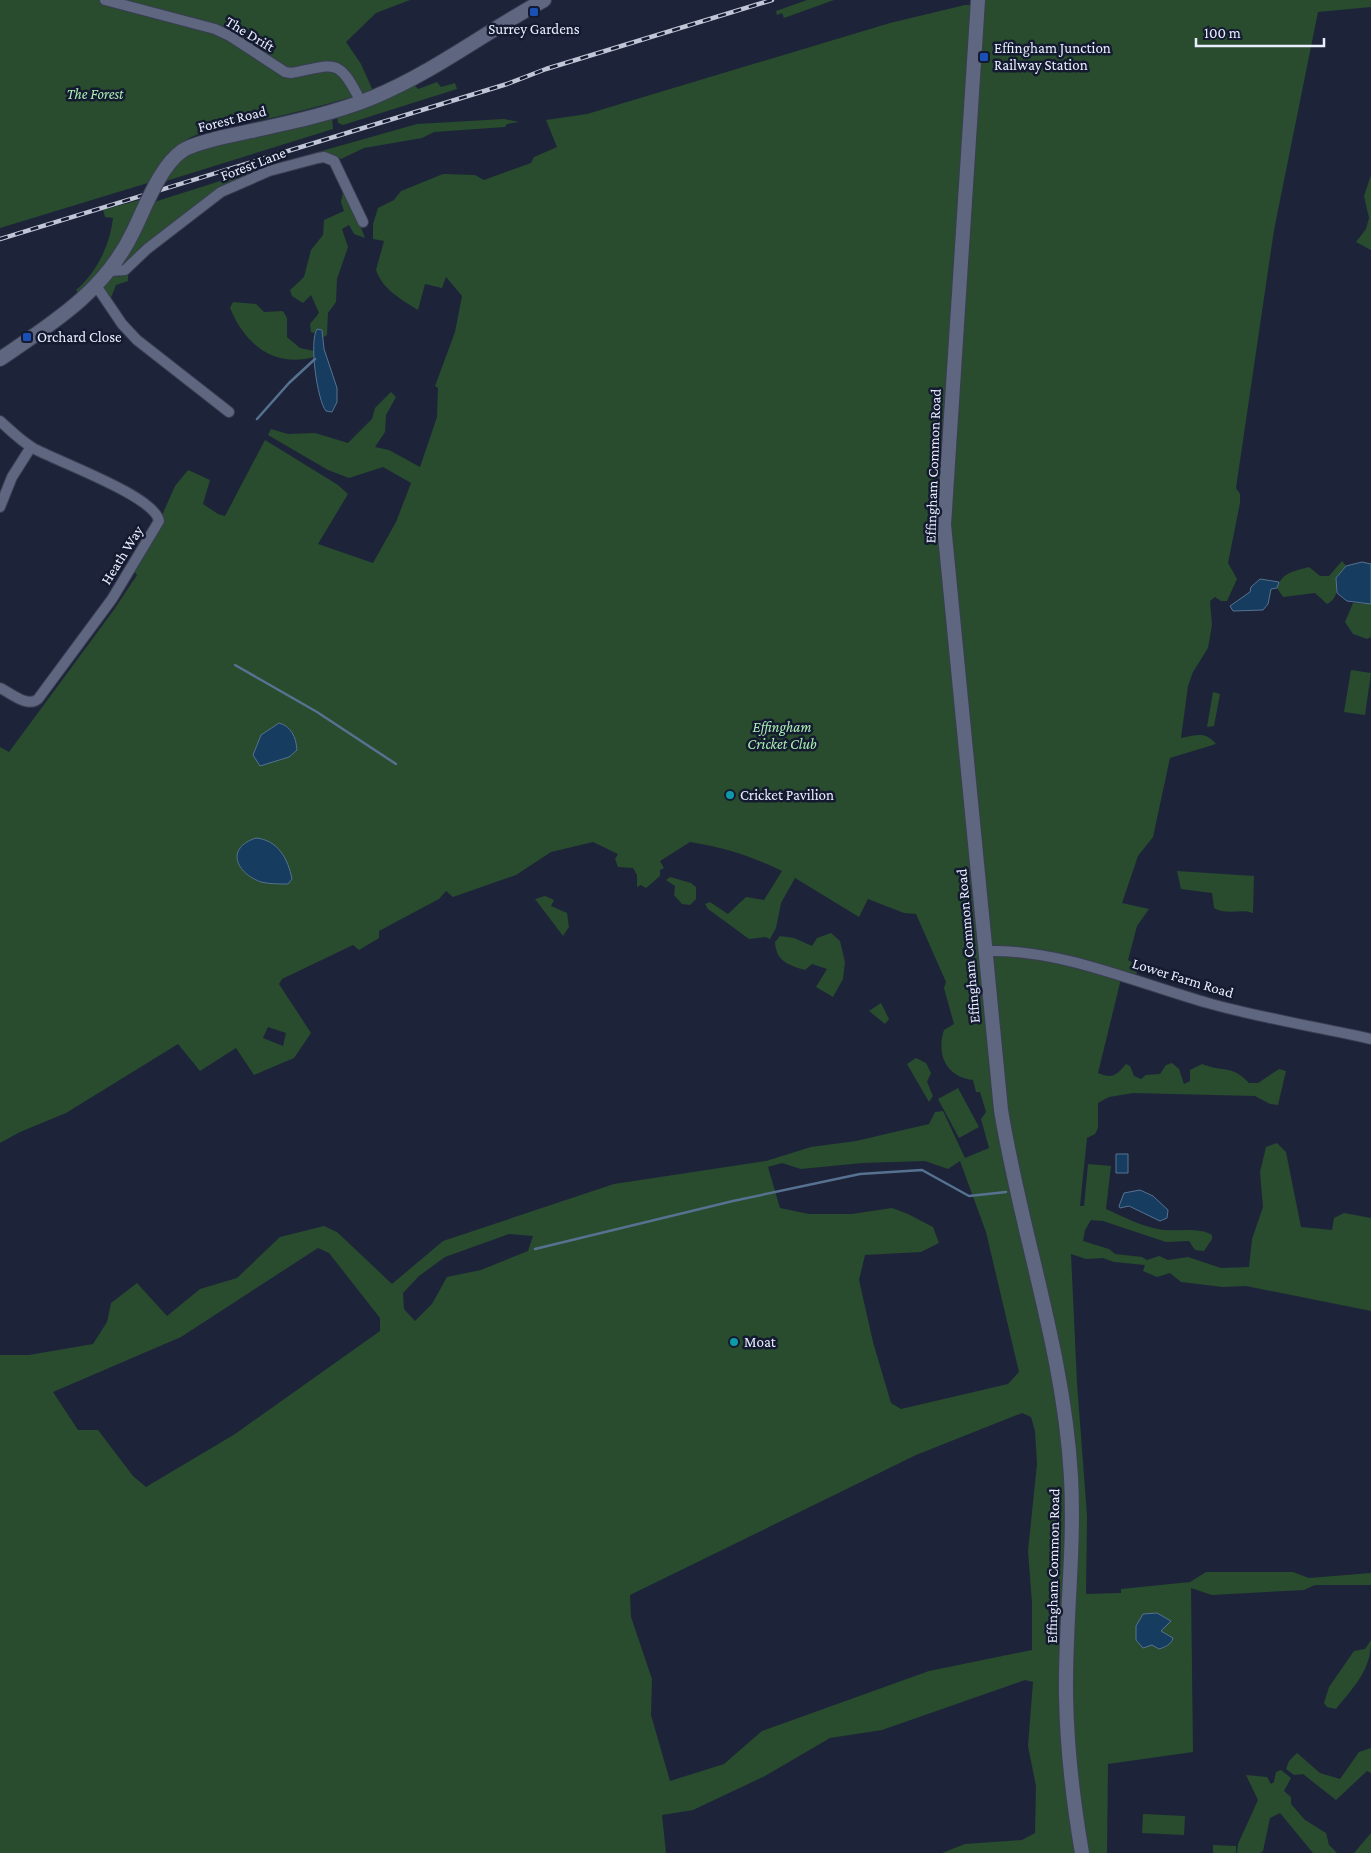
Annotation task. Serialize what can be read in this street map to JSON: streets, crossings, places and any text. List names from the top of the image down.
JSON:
{
  "streets": {
    "street": [
      "The Drift",
      "Forest Road",
      "Forest Lane",
      "Effingham Common Road",
      "Heath Way",
      "Lower Farm Road"
    ]
  },
  "crossings": [
    ["The Drift", "Forest Road"],
    ["Forest Road", "Forest Lane"],
    ["Effingham Common Road", "Lower Farm Road"]
  ],
  "parks": ["The Forest", "Effingham Cricket Club"],
  "places": {
    "transit": ["Surrey Gardens", "Effingham Junction Railway Station", "Orchard Close"],
    "other": ["Cricket Pavilion", "Moat"]
  },
  "scale_bar": "100 m"
}
